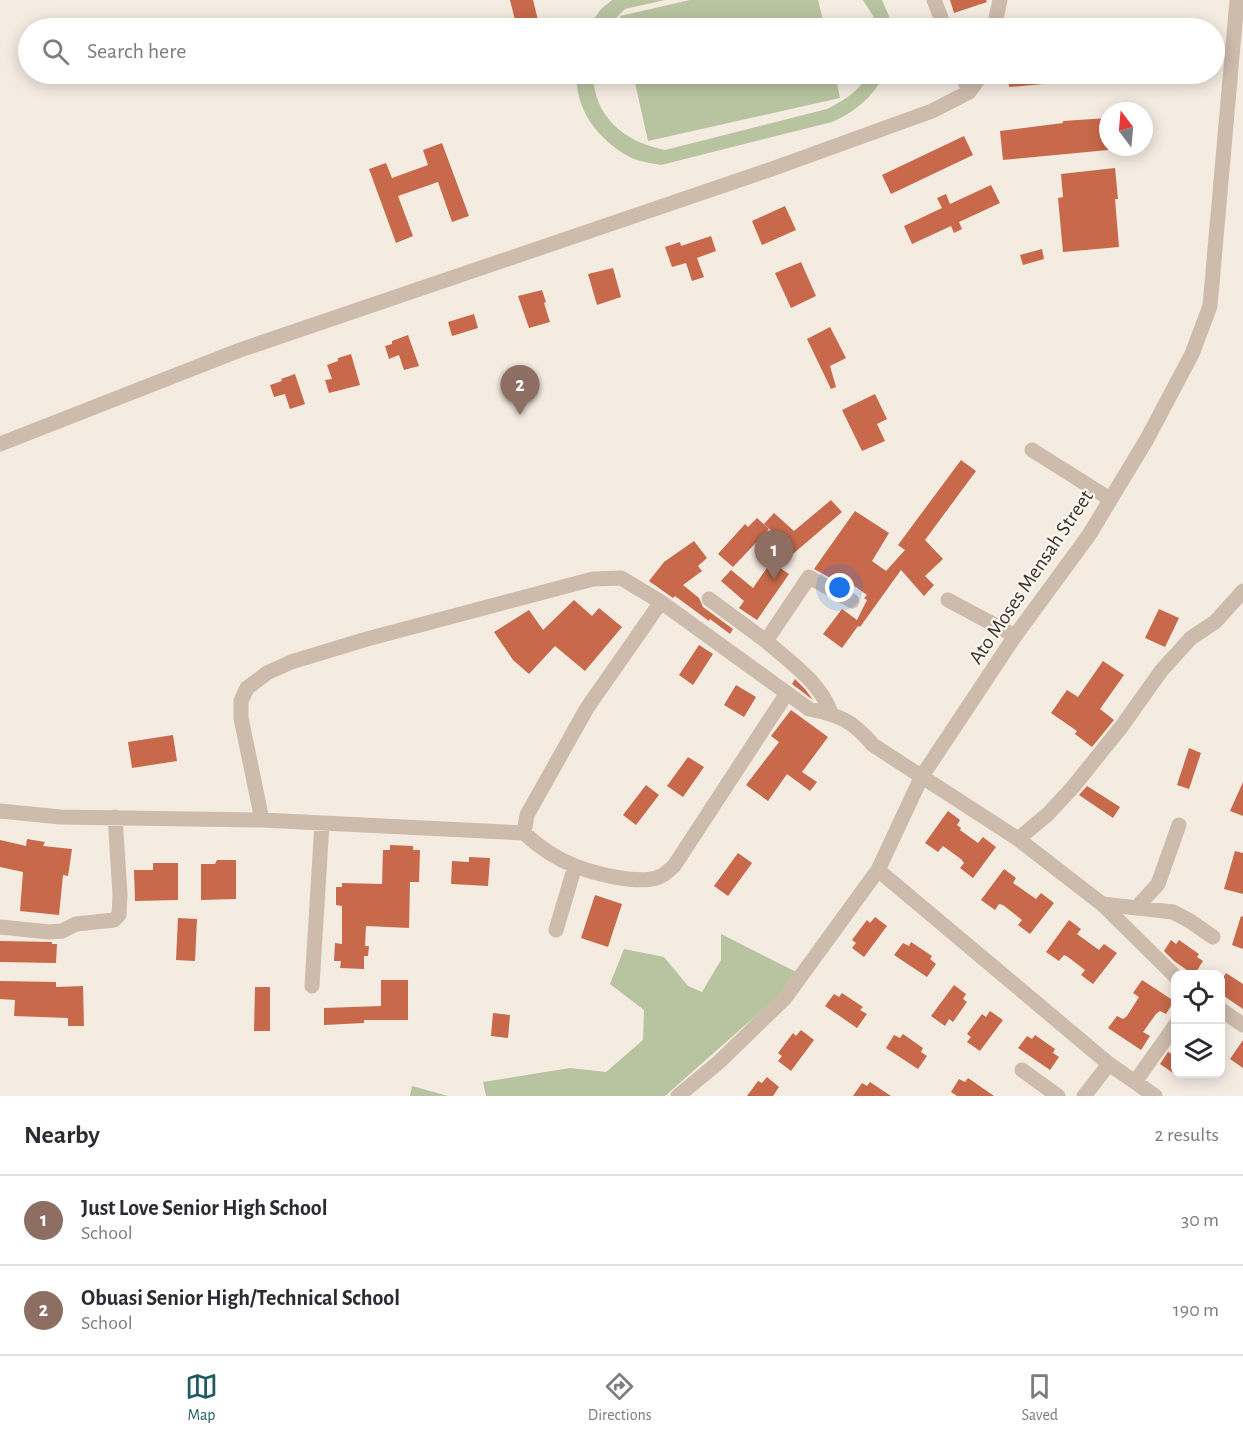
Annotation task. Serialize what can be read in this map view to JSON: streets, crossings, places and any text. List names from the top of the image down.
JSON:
{
  "streets": {
    "street": ["Ato Moses Mensah Street"]
  },
  "north": "top",
  "page": {
    "search": "Search here",
    "pins": ["2", "1"],
    "heading": ["Nearby", "2 results"],
    "list": [
      {
        "mark": "1",
        "name": "Just Love Senior High School",
        "note": "School",
        "value": "30 m"
      },
      {
        "mark": "2",
        "name": "Obuasi Senior High/Technical School",
        "note": "School",
        "value": "190 m"
      }
    ],
    "nav": ["Map", "Directions", "Saved"]
  }
}
